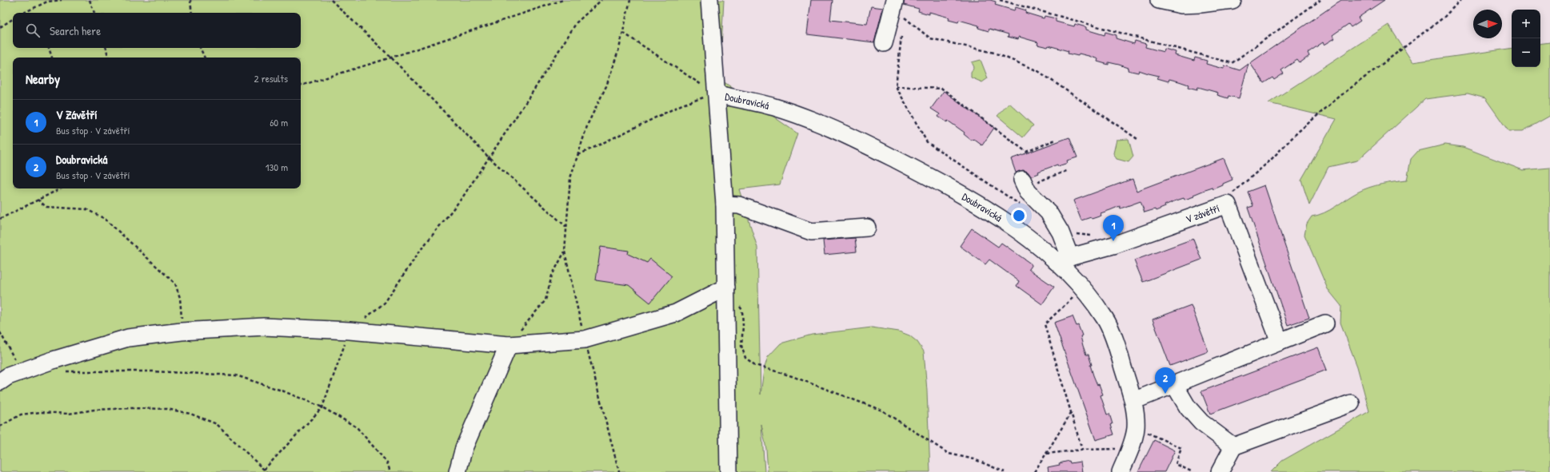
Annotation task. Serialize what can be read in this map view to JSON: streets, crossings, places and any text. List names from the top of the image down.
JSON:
{
  "streets": {
    "street": ["Doubravická", "V závětří"]
  },
  "crossings": [
    ["Doubravická", "V závětří"]
  ],
  "north": "right",
  "page": {
    "map_buttons": ["+", "−"],
    "search": "Search here",
    "heading": ["Nearby", "2 results"],
    "list": [
      {
        "mark": "1",
        "name": "V Závětří",
        "note": "Bus stop · V závětří",
        "value": "60 m"
      },
      {
        "mark": "2",
        "name": "Doubravická",
        "note": "Bus stop · V závětří",
        "value": "130 m"
      }
    ],
    "pins": ["1", "2"]
  }
}
